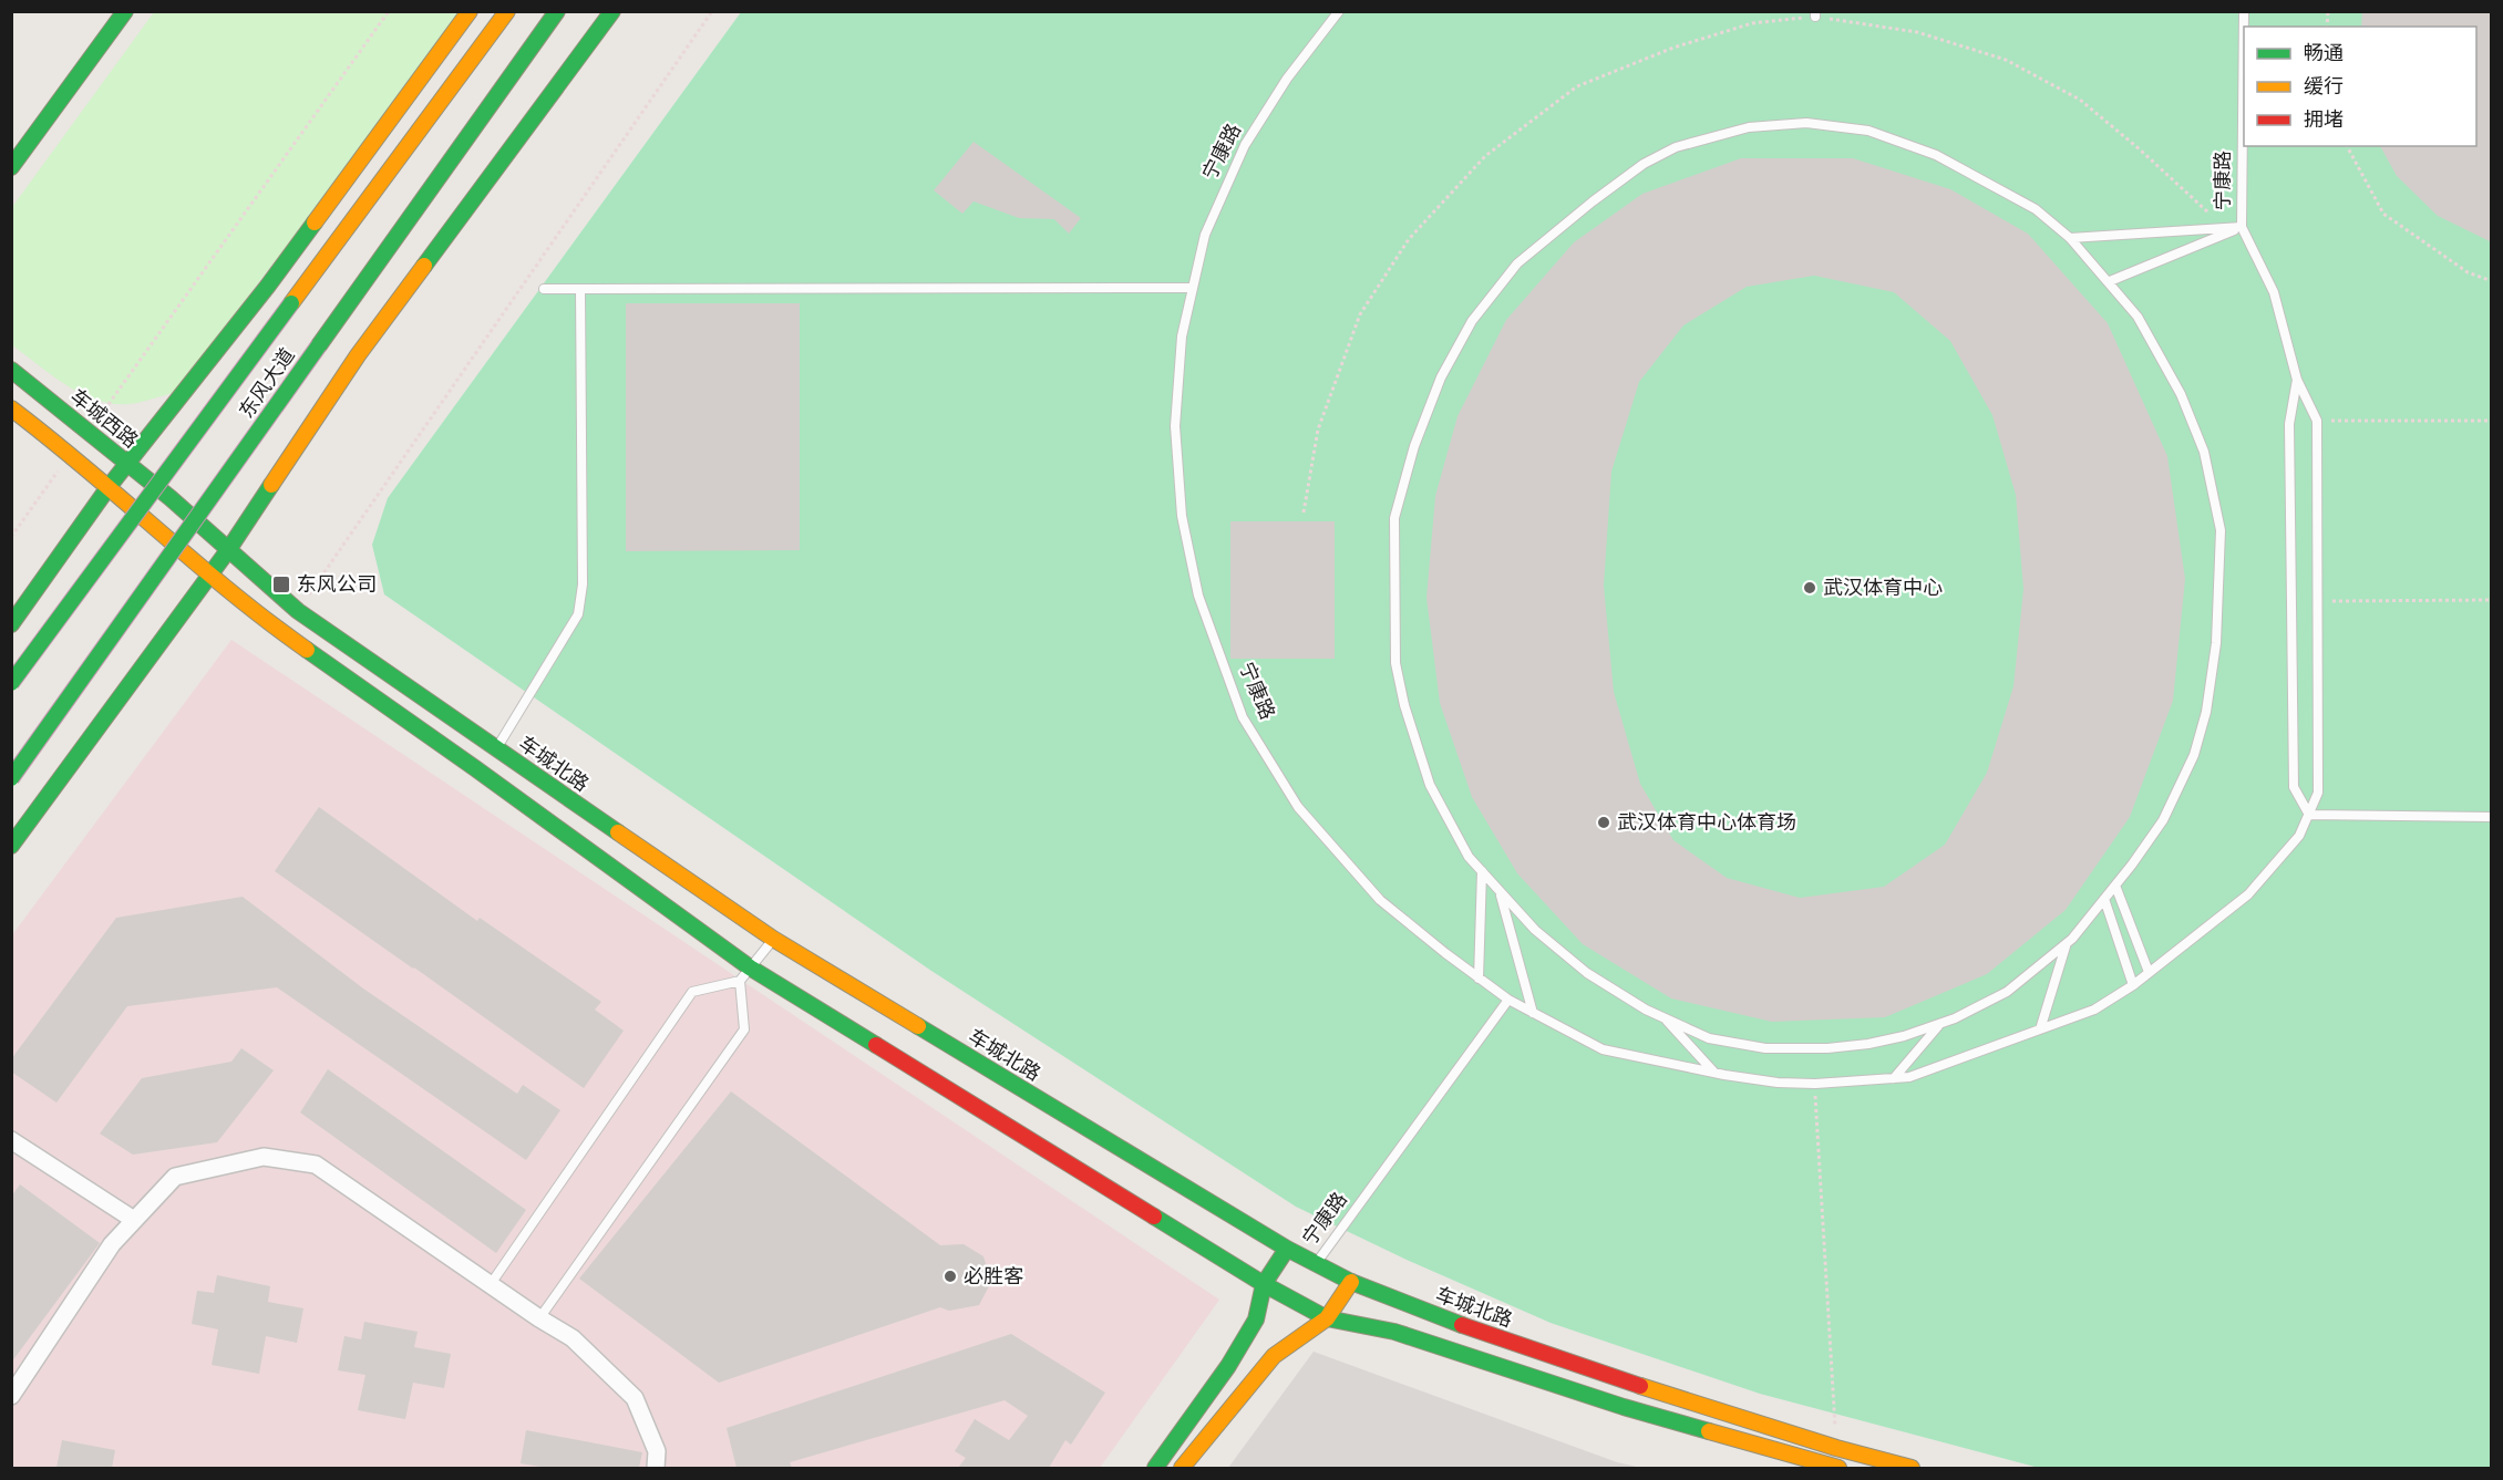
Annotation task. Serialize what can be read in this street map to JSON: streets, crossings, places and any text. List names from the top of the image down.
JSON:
{
  "streets": {
    "main road": ["东风大道", "车城西路", "车城北路"],
    "lane": ["宁康路"]
  },
  "crossings": [
    ["宁康路", "车城北路"],
    ["车城西路", "车城北路"]
  ],
  "places": {
    "transit": ["东风公司"],
    "other": ["武汉体育中心", "武汉体育中心体育场", "必胜客"]
  },
  "legend": ["畅通", "缓行", "拥堵"]
}
